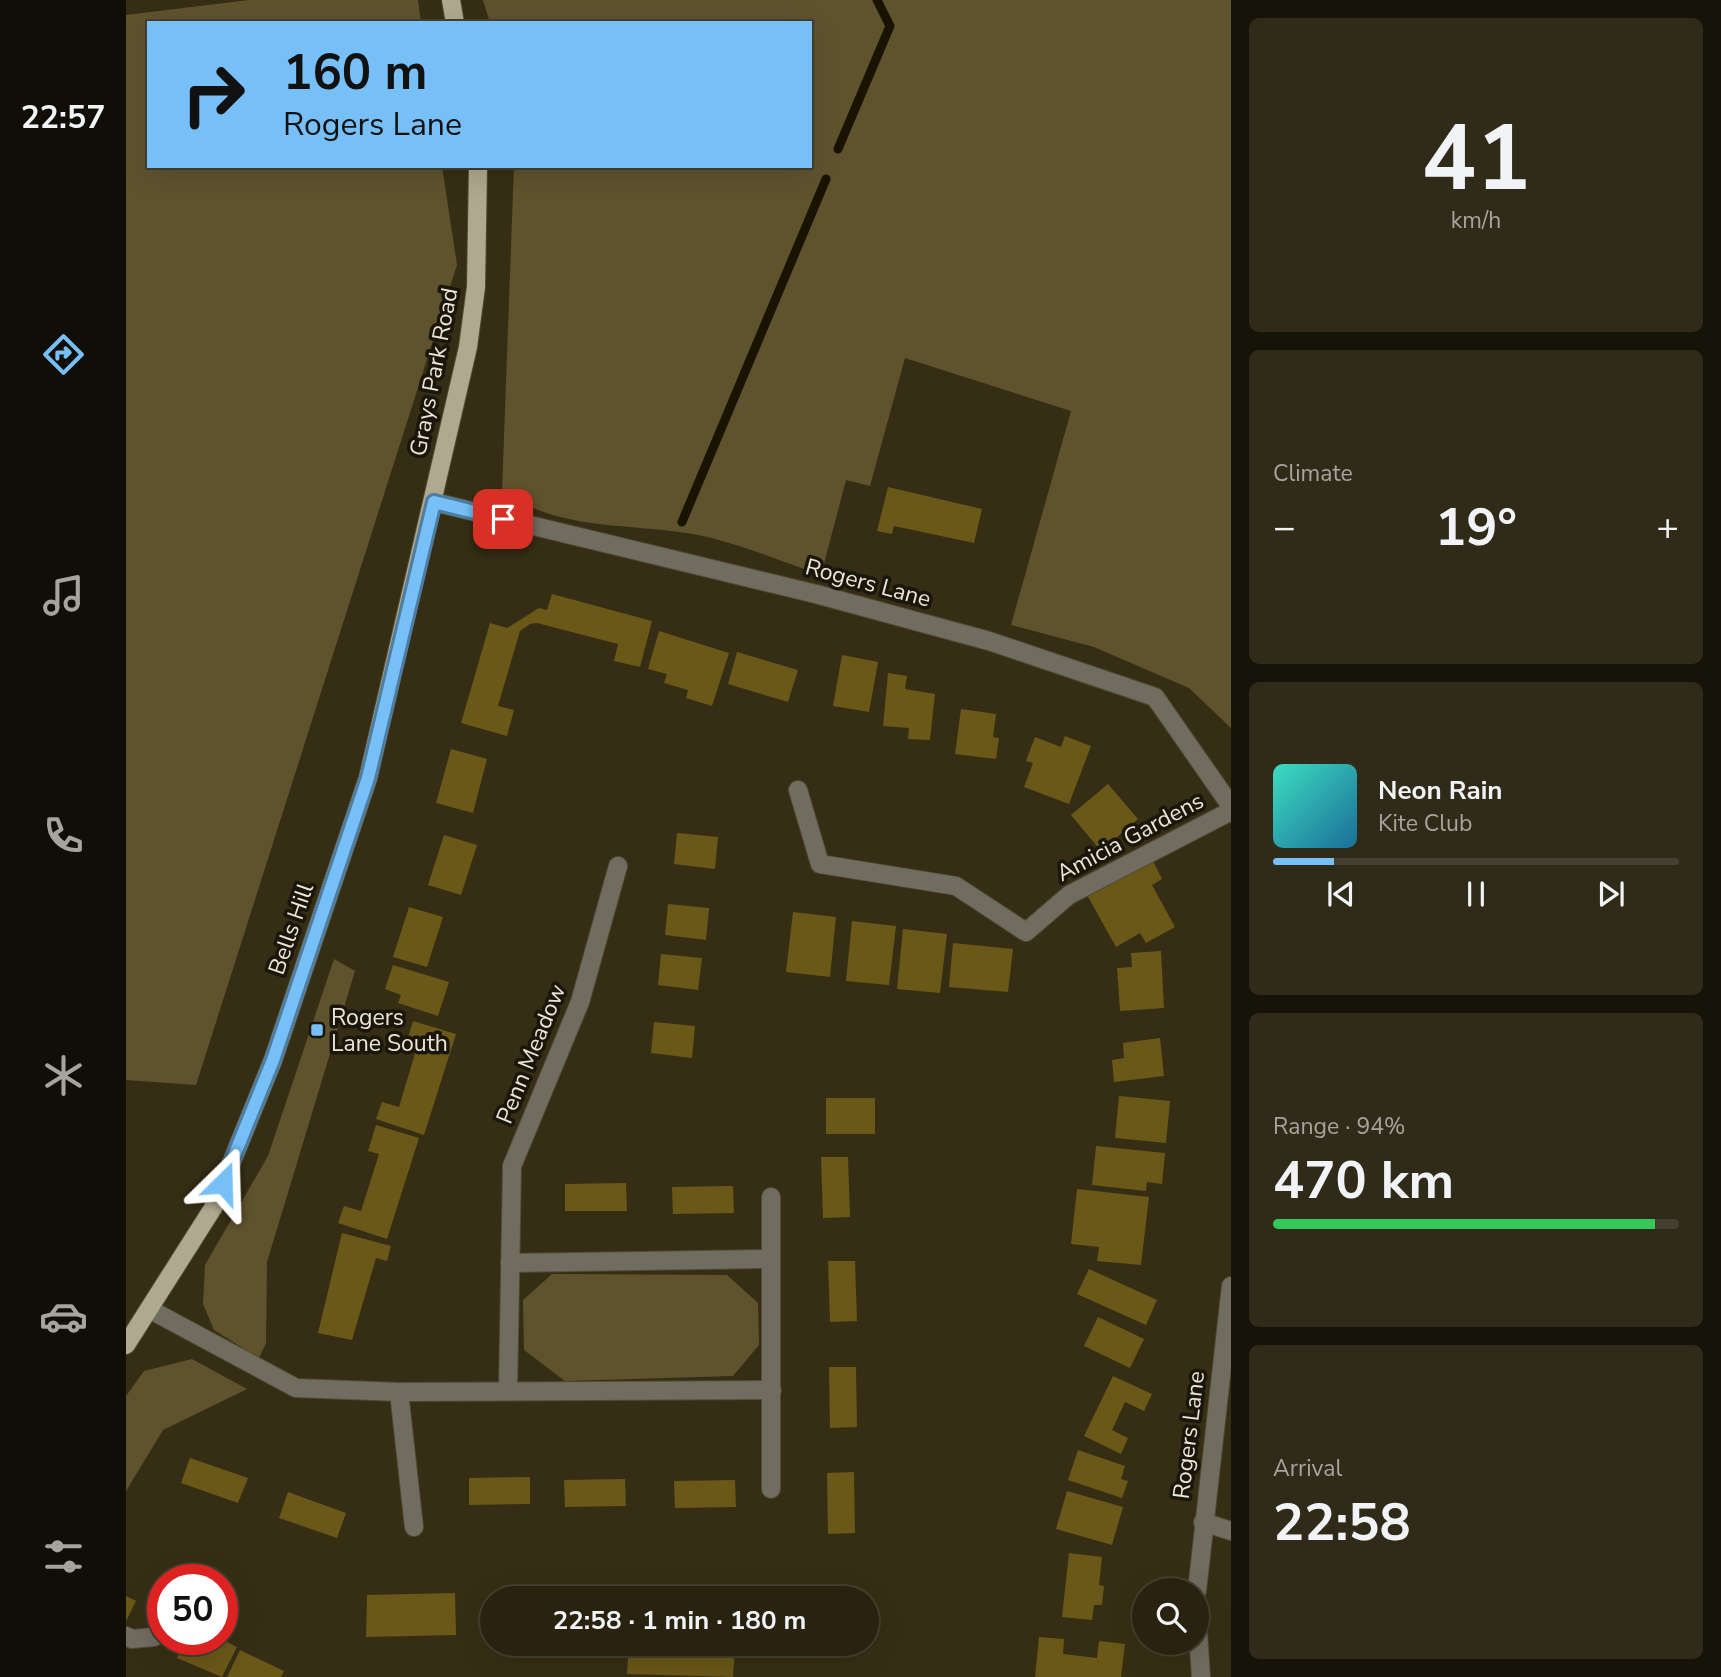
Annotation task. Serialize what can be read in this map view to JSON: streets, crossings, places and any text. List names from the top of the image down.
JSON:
{
  "streets": {
    "main road": ["Grays Park Road", "Bells Hill"],
    "street": ["Rogers Lane", "Amicia Gardens", "Penn Meadow"]
  },
  "crossings": [
    ["Grays Park Road", "Rogers Lane"],
    ["Grays Park Road", "Bells Hill"],
    ["Rogers Lane", "Amicia Gardens"],
    ["Rogers Lane", "Bells Hill"]
  ],
  "places": {
    "transit": ["Rogers Lane South"]
  },
  "page": {
    "tabs": "22:57",
    "tile": [
      ["41", "km/h"],
      "Climate",
      ["Range · 94%", "470 km"],
      ["Arrival", "22:58"]
    ],
    "turn": ["160 m", "Rogers Lane"],
    "heat": ["−", "19°", "+"],
    "song": ["Neon Rain", "Kite Club"],
    "limit": "50",
    "trip": "22:58 · 1 min · 180 m"
  }
}
